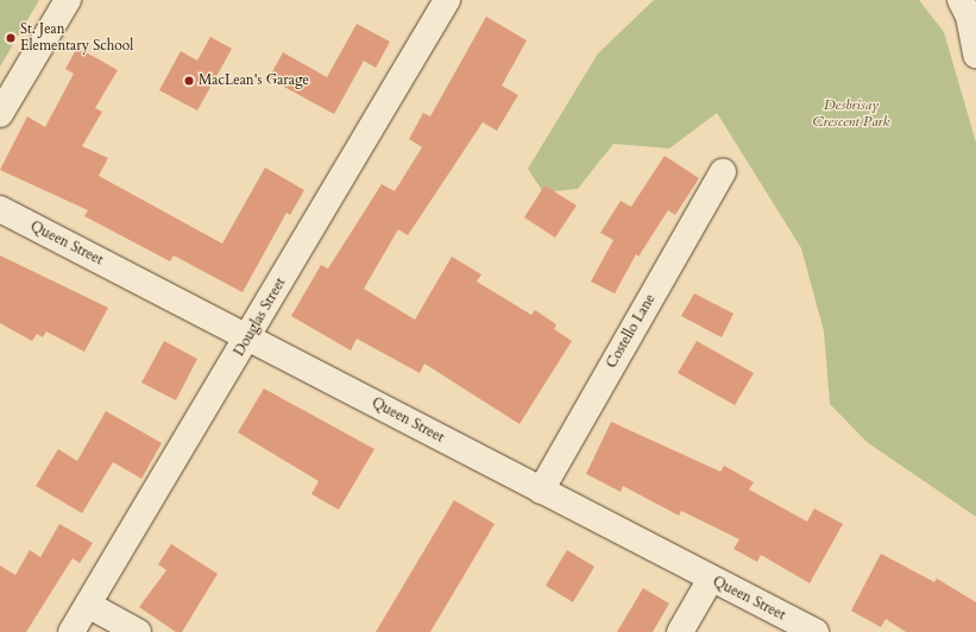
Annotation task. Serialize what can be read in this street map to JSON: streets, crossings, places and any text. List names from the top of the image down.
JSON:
{
  "streets": {
    "street": ["Queen Street", "Douglas Street", "Costello Lane"]
  },
  "crossings": [
    ["Queen Street", "Douglas Street"],
    ["Queen Street", "Costello Lane"]
  ],
  "parks": ["Desbrisay Crescent Park"],
  "places": ["St. Jean Elementary School", "MacLean's Garage"]
}
